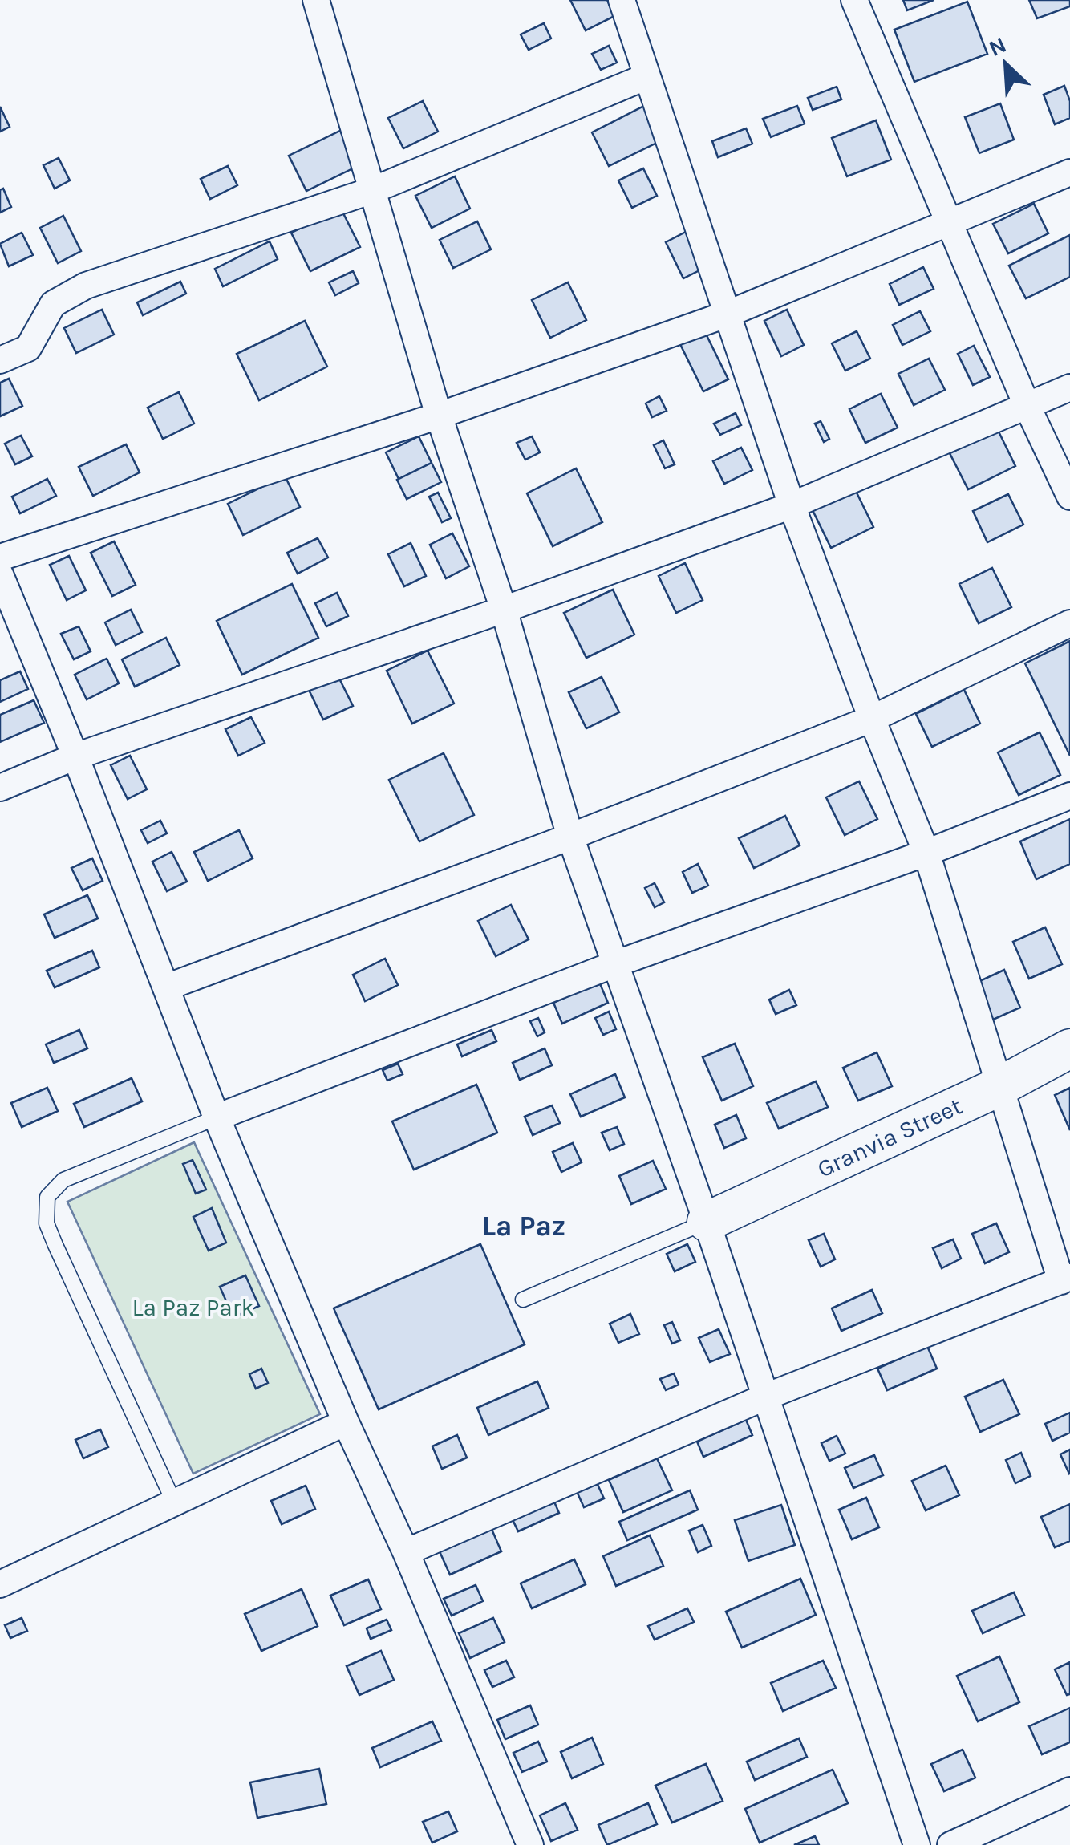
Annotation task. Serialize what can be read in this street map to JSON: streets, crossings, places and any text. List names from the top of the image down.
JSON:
{
  "streets": {
    "street": ["Granvia Street"]
  },
  "districts": ["La Paz"],
  "parks": ["La Paz Park"],
  "north": "top left"
}
